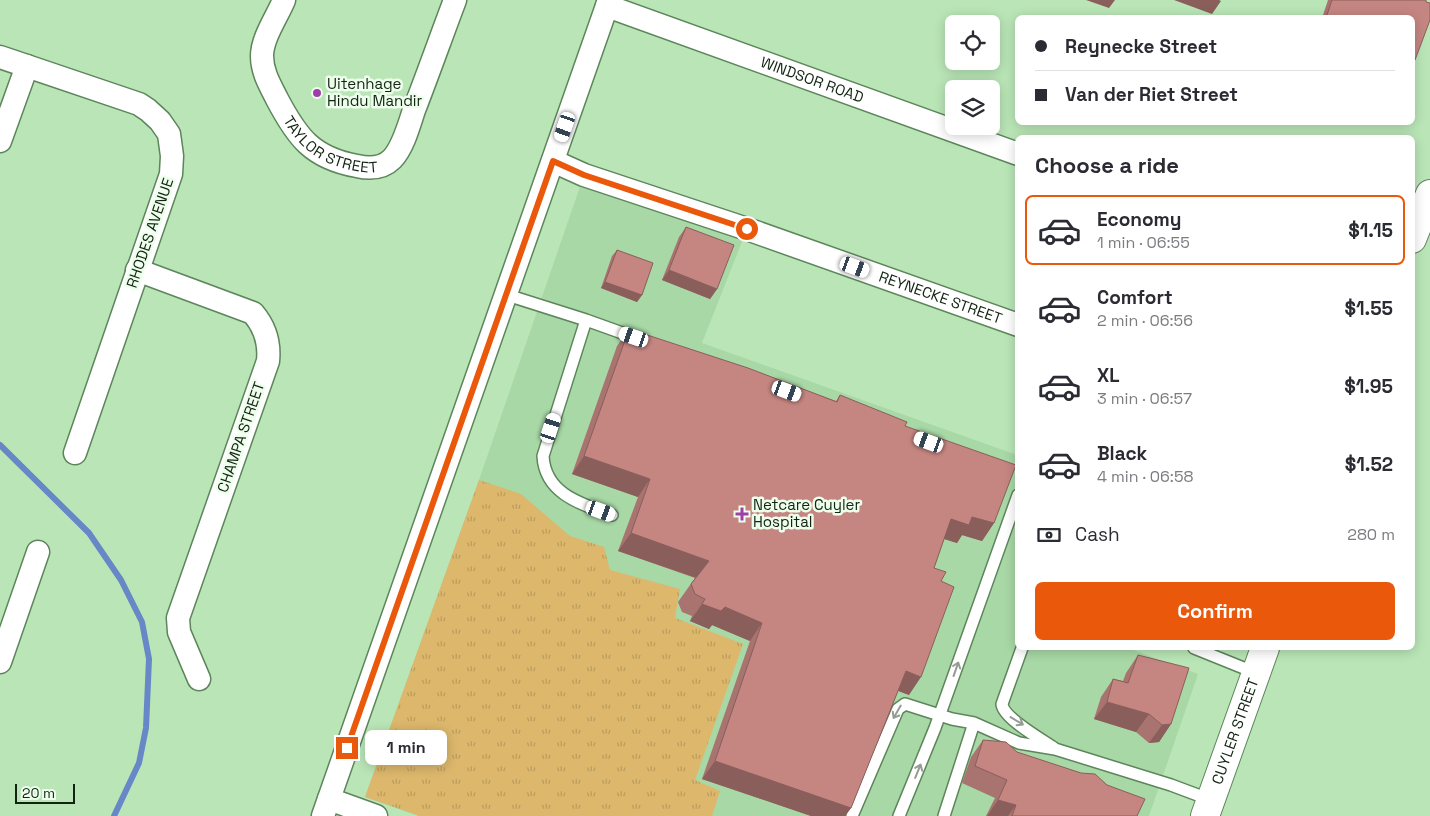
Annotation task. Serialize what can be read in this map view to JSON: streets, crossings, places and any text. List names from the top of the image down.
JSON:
{
  "streets": {
    "main road": ["CUYLER STREET"],
    "street": [
      "WINDSOR ROAD",
      "TAYLOR STREET",
      "RHODES AVENUE",
      "REYNECKE STREET",
      "CHAMPA STREET"
    ]
  },
  "crossings": [
    ["RHODES AVENUE", "CHAMPA STREET"]
  ],
  "places": {
    "other": ["Uitenhage Hindu Mandir"],
    "health": ["Netcare Cuyler Hospital"]
  },
  "scale_bar": "20 m",
  "page": {
    "banner": ["Reynecke Street", "Van der Riet Street"],
    "heading": "Choose a ride",
    "list": [
      {
        "name": "Economy",
        "note": "1 min · 06:55",
        "value": "$1.15"
      },
      {
        "name": "Comfort",
        "note": "2 min · 06:56",
        "value": "$1.55"
      },
      {
        "name": "XL",
        "note": "3 min · 06:57",
        "value": "$1.95"
      },
      {
        "name": "Black",
        "note": "4 min · 06:58",
        "value": "$1.52"
      }
    ],
    "pay": ["Cash", "280 m"],
    "buttons": "Confirm",
    "bubble": "1 min",
    "scale": "20 m"
  }
}
